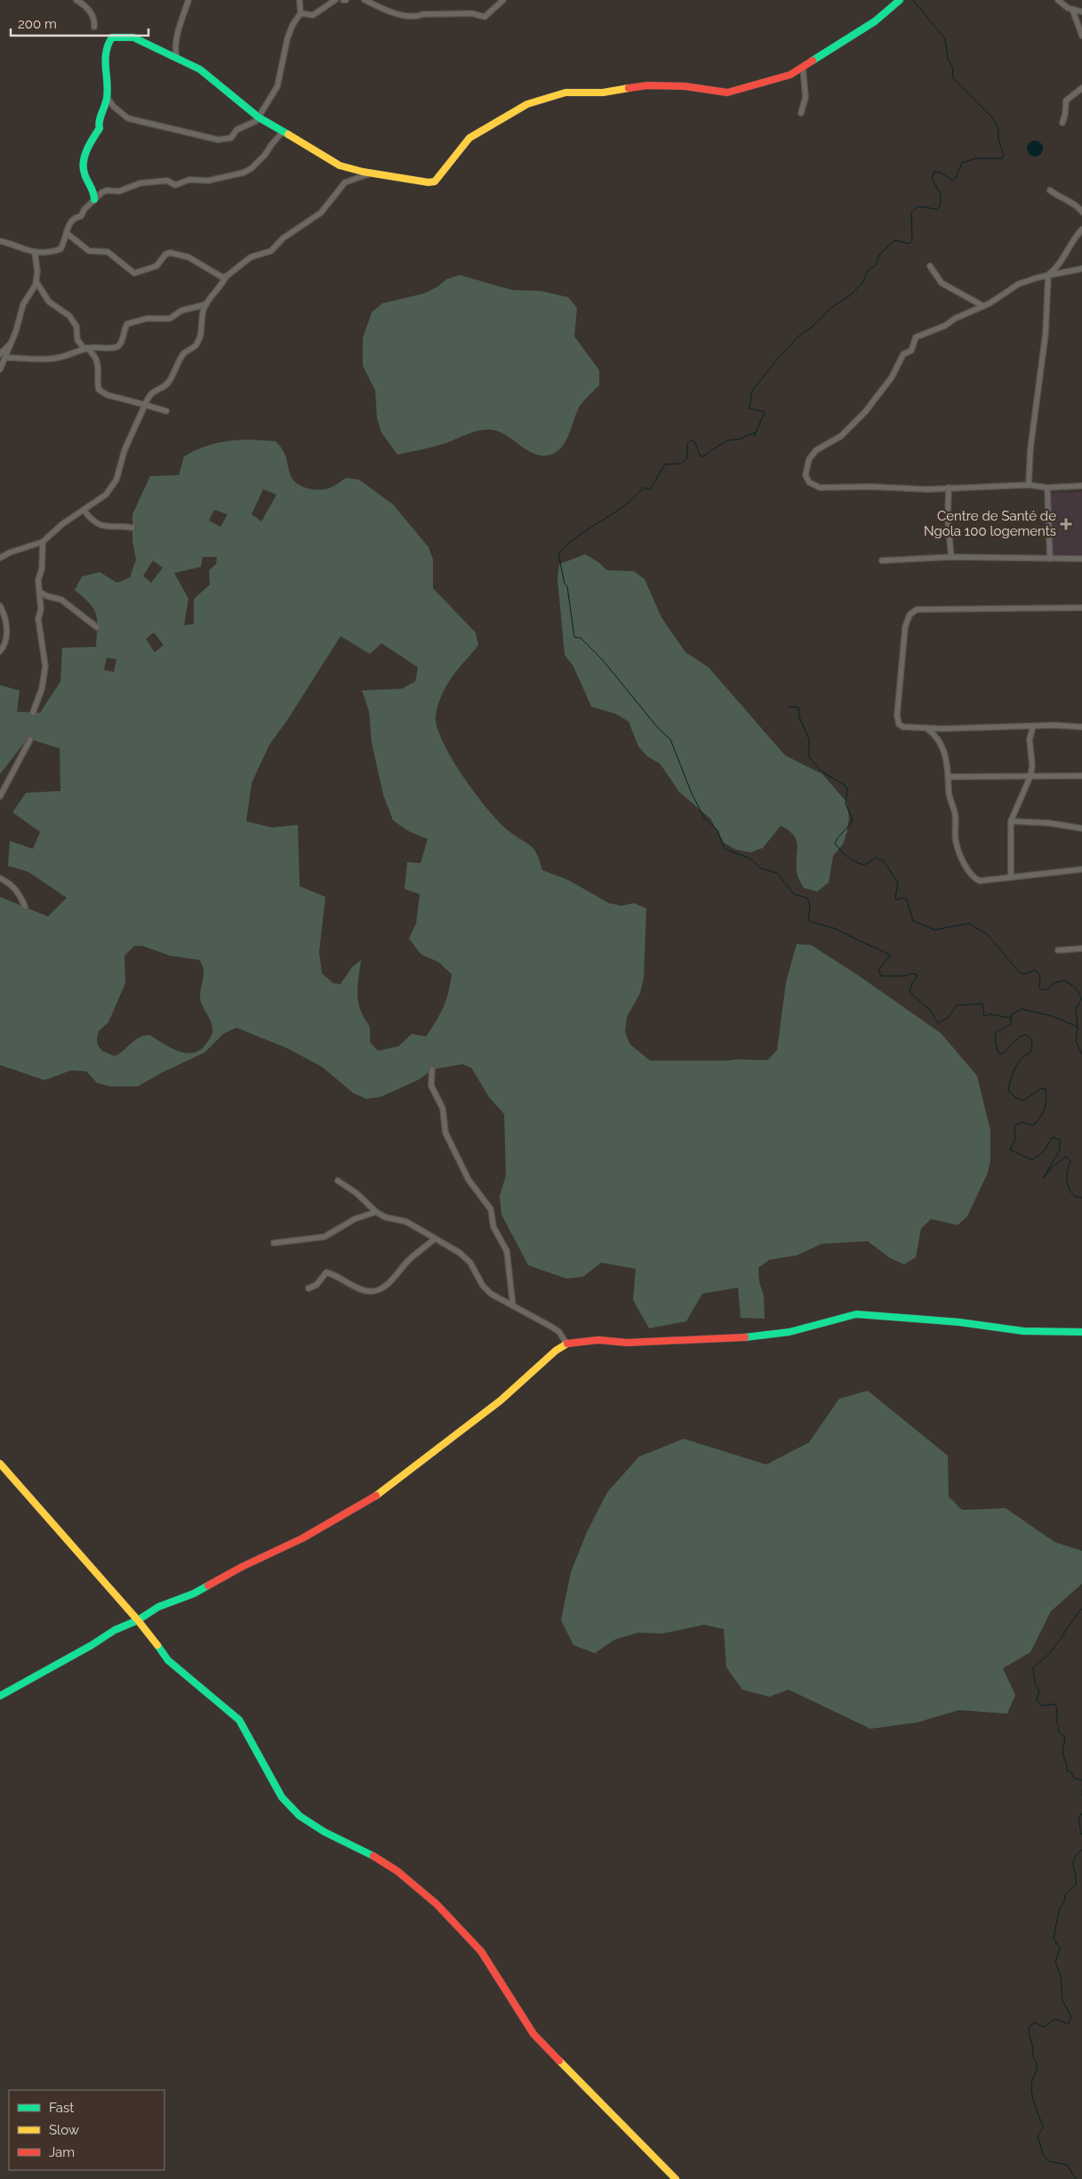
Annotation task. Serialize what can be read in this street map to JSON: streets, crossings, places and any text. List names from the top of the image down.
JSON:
{
  "places": {
    "health": ["Centre de Santé de Ngola 100 logements"]
  },
  "legend": ["Fast", "Slow", "Jam"],
  "scale_bar": "200 m"
}
